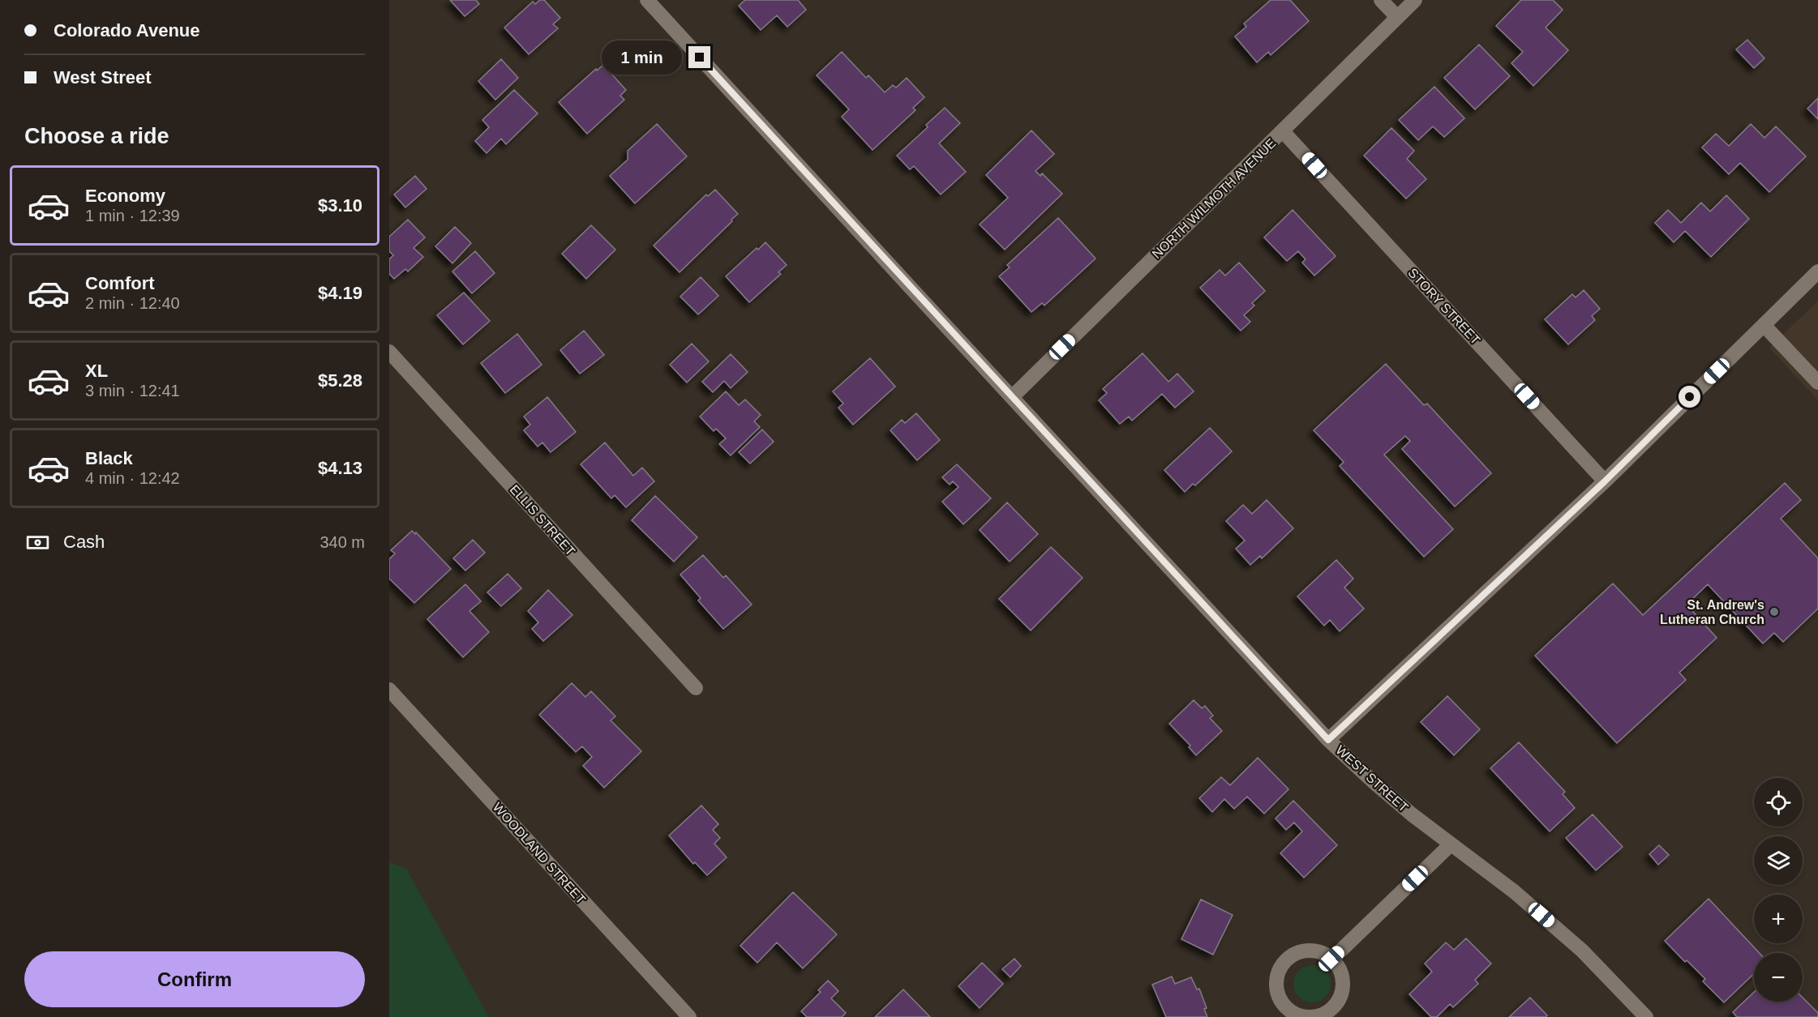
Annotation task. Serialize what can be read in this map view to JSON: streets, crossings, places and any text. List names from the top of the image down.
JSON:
{
  "streets": {
    "street": [
      "NORTH WILMOTH AVENUE",
      "STORY STREET",
      "ELLIS STREET",
      "WEST STREET",
      "WOODLAND STREET"
    ]
  },
  "crossings": [
    ["NORTH WILMOTH AVENUE", "STORY STREET"],
    ["NORTH WILMOTH AVENUE", "WEST STREET"]
  ],
  "places": ["St. Andrew's Lutheran Church"],
  "page": {
    "banner": ["Colorado Avenue", "West Street"],
    "bubble": "1 min",
    "heading": "Choose a ride",
    "list": [
      {
        "name": "Economy",
        "note": "1 min · 12:39",
        "value": "$3.10"
      },
      {
        "name": "Comfort",
        "note": "2 min · 12:40",
        "value": "$4.19"
      },
      {
        "name": "XL",
        "note": "3 min · 12:41",
        "value": "$5.28"
      },
      {
        "name": "Black",
        "note": "4 min · 12:42",
        "value": "$4.13"
      }
    ],
    "pay": ["Cash", "340 m"],
    "map_buttons": ["+", "−"],
    "buttons": "Confirm"
  }
}
